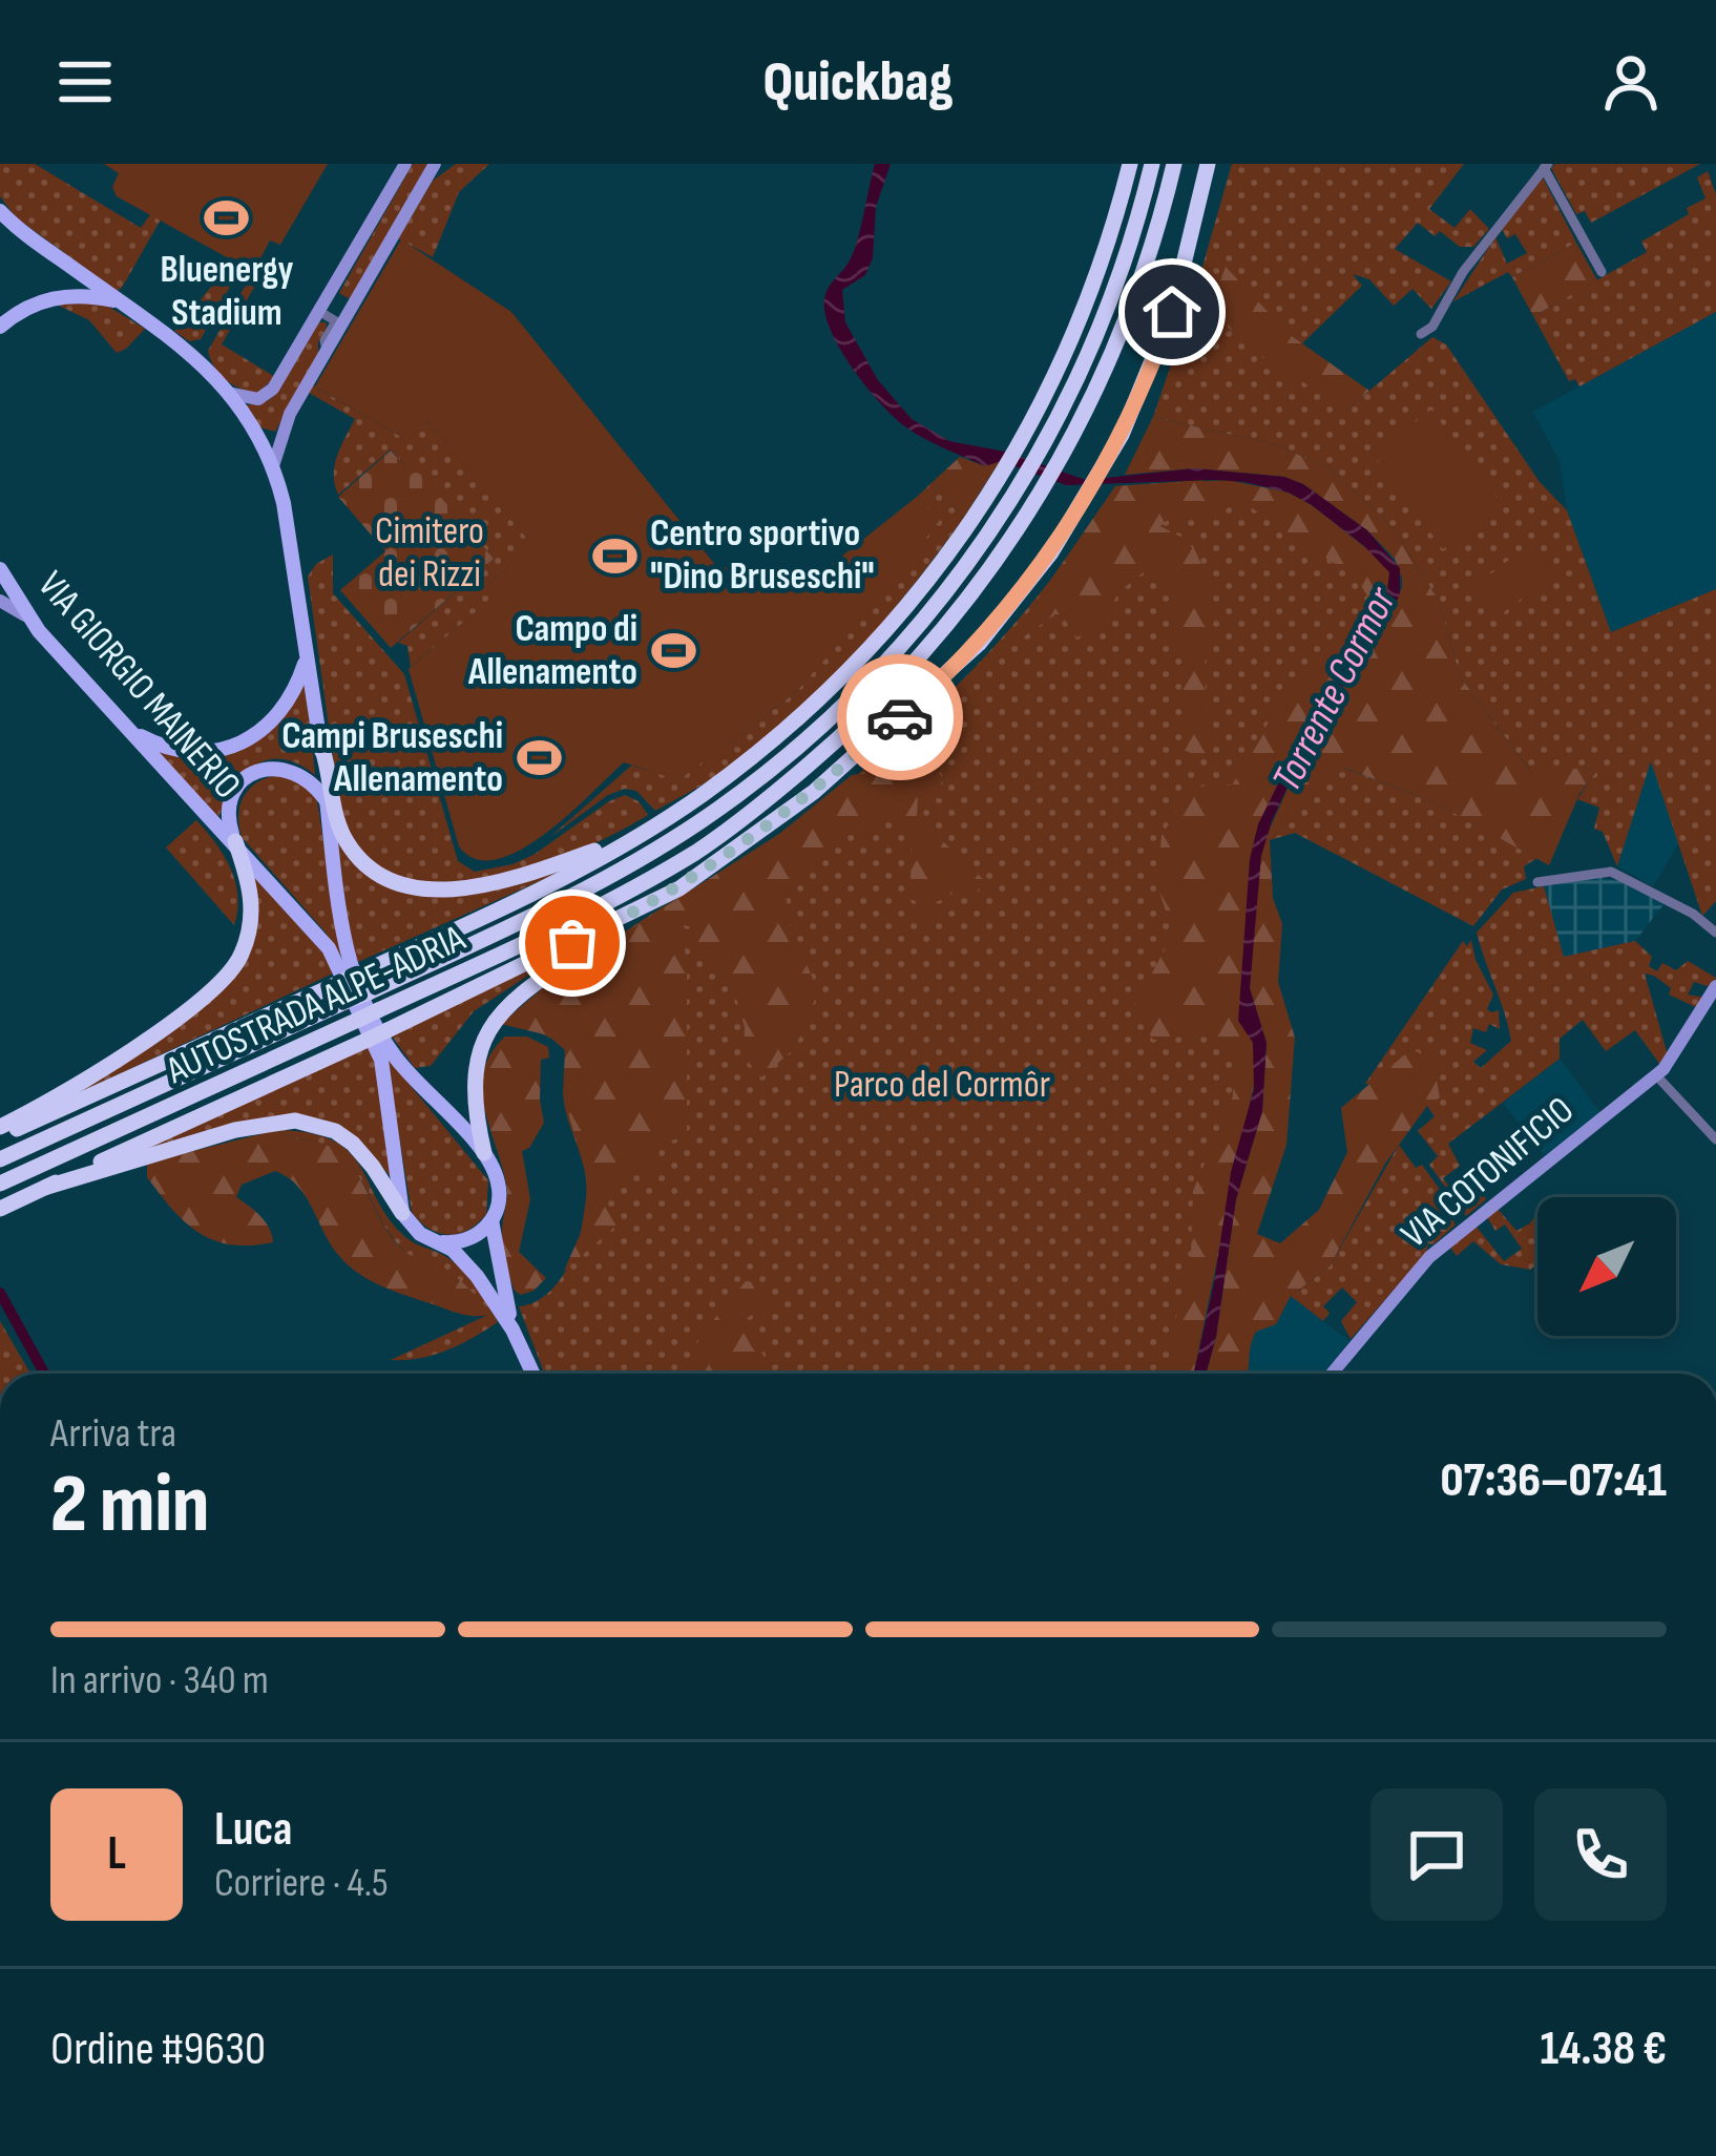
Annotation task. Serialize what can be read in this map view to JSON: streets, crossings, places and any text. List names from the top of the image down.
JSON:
{
  "streets": {
    "highway": ["AUTOSTRADA ALPE-ADRIA"],
    "main road": ["VIA GIORGIO MAINERIO"],
    "street": ["VIA COTONIFICIO"]
  },
  "water": ["Torrente Cormor"],
  "parks": ["Cimitero dei Rizzi", "Parco del Cormôr"],
  "places": {
    "sports": [
      "Bluenergy Stadium",
      "Centro sportivo \"Dino Bruseschi\"",
      "Campo di Allenamento",
      "Campi Bruseschi Allenamento"
    ]
  },
  "north": "bottom left",
  "page": {
    "header": "Quickbag",
    "heading": ["2 min", "Arriva tra", "07:36–07:41"],
    "panel": [
      "Luca",
      "Corriere · 4.5",
      "Ordine #9630",
      "14.38 €"
    ],
    "bar": "In arrivo · 340 m",
    "round": "L"
  }
}
